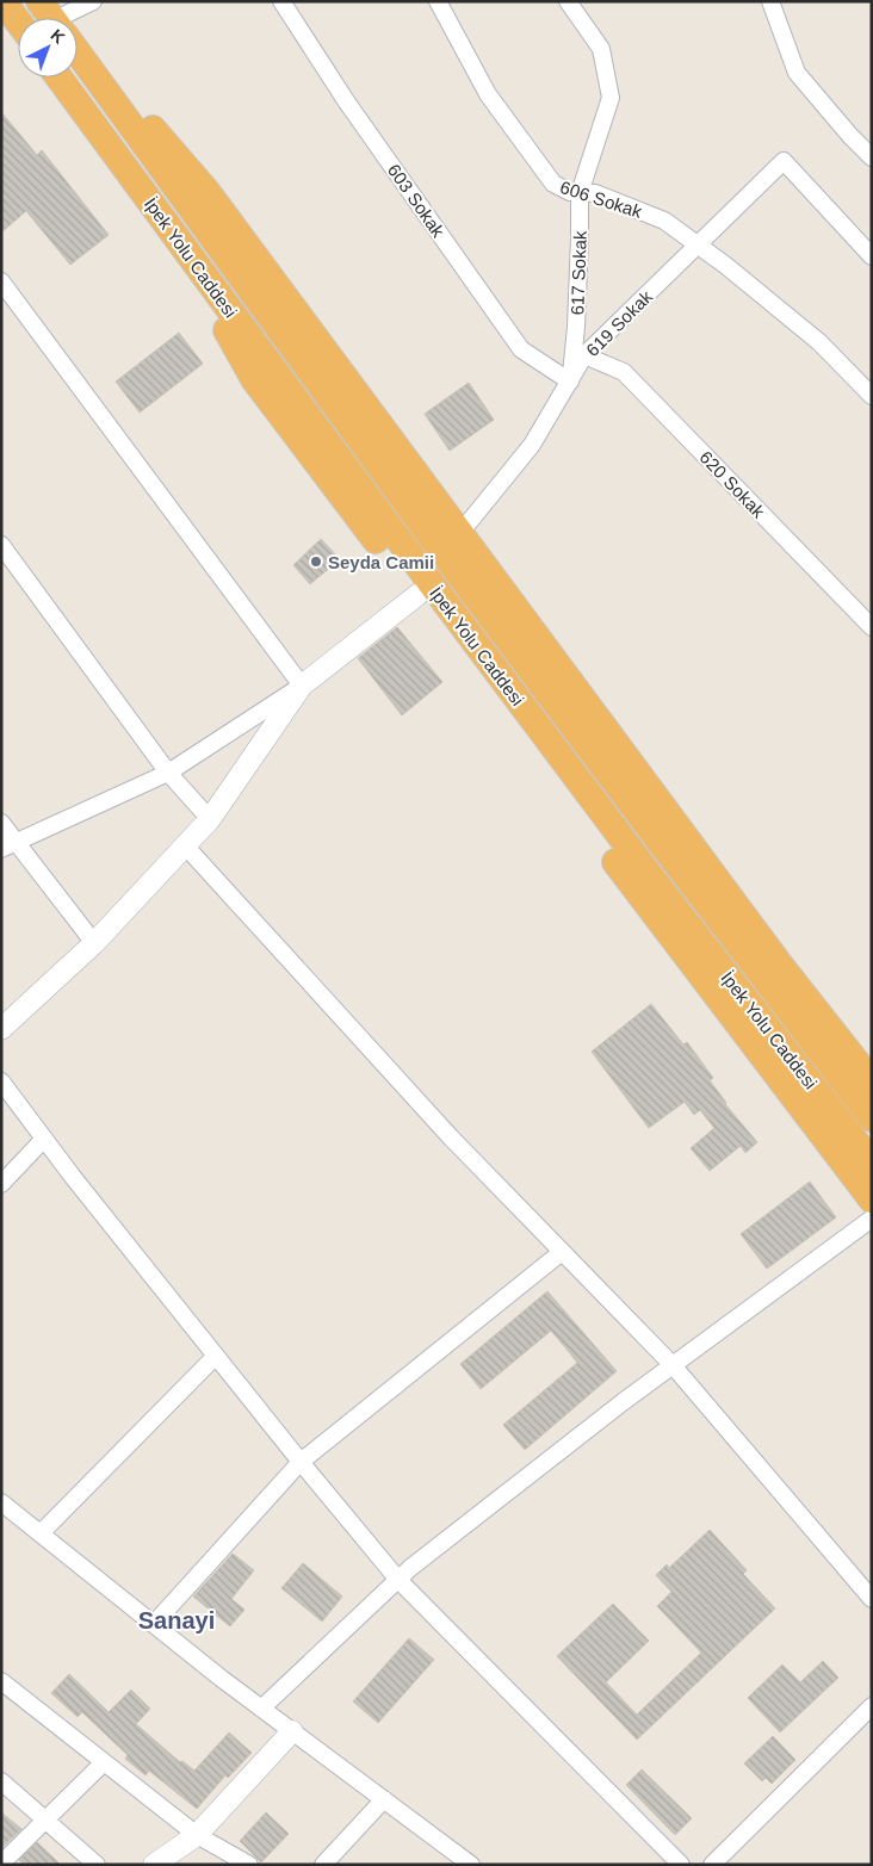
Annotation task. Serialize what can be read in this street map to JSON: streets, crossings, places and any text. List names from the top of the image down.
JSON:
{
  "streets": {
    "highway": ["İpek Yolu Caddesi"],
    "street": [
      "606 Sokak",
      "603 Sokak",
      "617 Sokak",
      "619 Sokak",
      "620 Sokak"
    ]
  },
  "crossings": [
    ["606 Sokak", "617 Sokak"],
    ["606 Sokak", "619 Sokak"],
    ["603 Sokak", "617 Sokak"],
    ["603 Sokak", "619 Sokak"],
    ["617 Sokak", "619 Sokak"],
    ["619 Sokak", "620 Sokak"]
  ],
  "districts": ["Sanayi"],
  "places": ["Seyda Camii"],
  "north": "top right"
}
